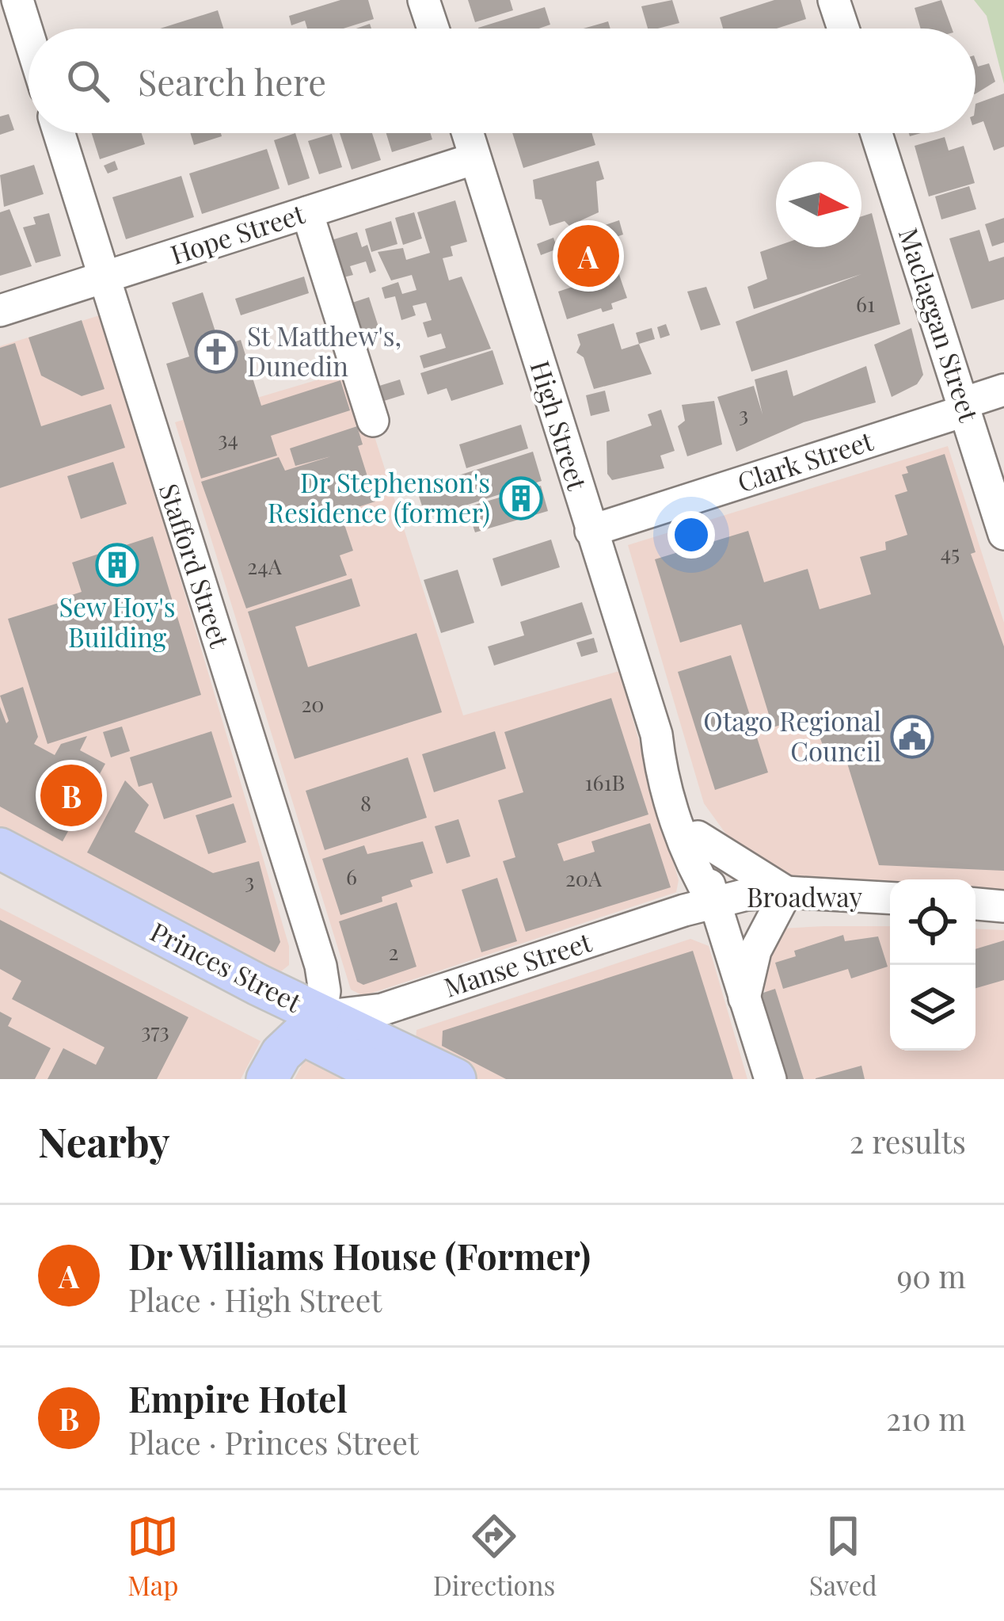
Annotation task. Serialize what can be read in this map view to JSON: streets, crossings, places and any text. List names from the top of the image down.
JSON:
{
  "streets": {
    "main road": ["Princes Street"],
    "street": [
      "Hope Street",
      "Maclaggan Street",
      "High Street",
      "Clark Street",
      "Stafford Street",
      "Broadway",
      "Manse Street"
    ]
  },
  "crossings": [
    ["Hope Street", "High Street"],
    ["Hope Street", "Stafford Street"],
    ["Maclaggan Street", "Clark Street"],
    ["High Street", "Clark Street"],
    ["High Street", "Broadway"],
    ["High Street", "Manse Street"],
    ["Stafford Street", "Manse Street"],
    ["Stafford Street", "Princes Street"],
    ["Broadway", "Manse Street"],
    ["Manse Street", "Princes Street"]
  ],
  "places": {
    "church": ["St Matthew's, Dunedin"],
    "building": ["Dr Stephenson's Residence (former)", "Sew Hoy's Building"],
    "public building": ["Otago Regional Council"]
  },
  "house_numbers": [
    "61",
    "3",
    "34",
    "45",
    "24A",
    "20",
    "161B",
    "8",
    "6",
    "20A",
    "3",
    "2",
    "373"
  ],
  "north": "right",
  "page": {
    "search": "Search here",
    "pins": ["A", "B"],
    "heading": ["Nearby", "2 results"],
    "list": [
      {
        "mark": "A",
        "name": "Dr Williams House (Former)",
        "note": "Place · High Street",
        "value": "90 m"
      },
      {
        "mark": "B",
        "name": "Empire Hotel",
        "note": "Place · Princes Street",
        "value": "210 m"
      }
    ],
    "nav": ["Map", "Directions", "Saved"]
  }
}
